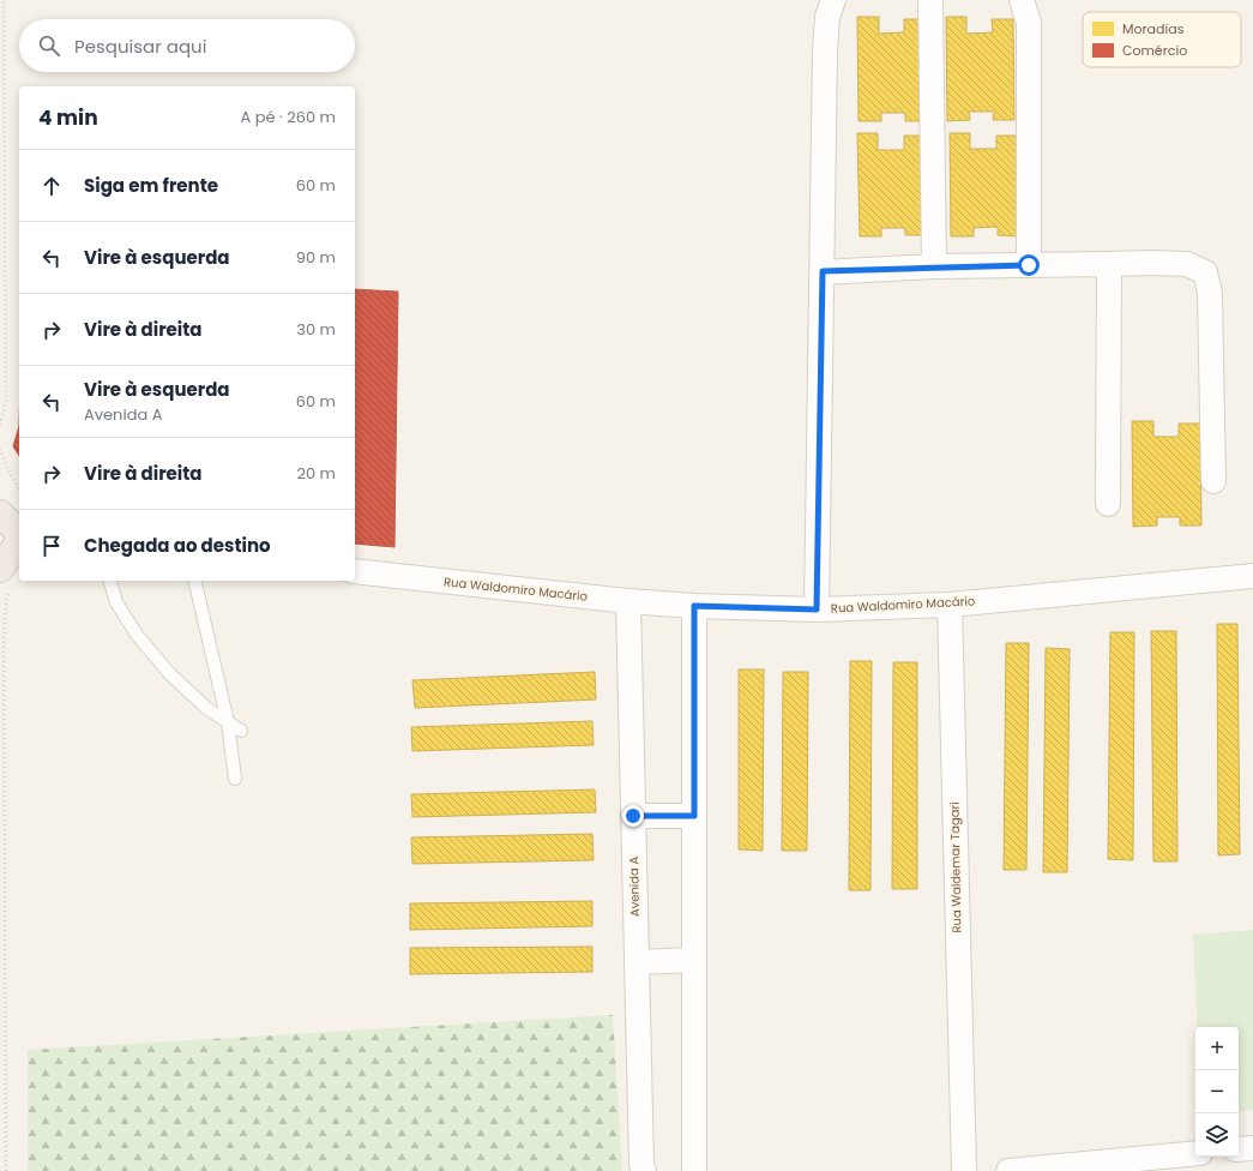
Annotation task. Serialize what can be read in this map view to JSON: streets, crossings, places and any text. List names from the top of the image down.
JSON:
{
  "streets": {
    "street": ["Rua Waldomiro Macário", "Rua Waldemar Tagari", "Avenida A"]
  },
  "crossings": [
    ["Rua Waldomiro Macário", "Rua Waldemar Tagari"],
    ["Rua Waldomiro Macário", "Avenida A"]
  ],
  "legend": ["Moradias", "Comércio"],
  "page": {
    "search": "Pesquisar aqui",
    "heading": ["4 min", "A pé · 260 m"],
    "list": [
      ["Siga em frente", "60 m"],
      ["Vire à esquerda", "90 m"],
      ["Vire à direita", "30 m"],
      ["Vire à esquerda", "Avenida A", "60 m"],
      ["Vire à direita", "20 m"],
      "Chegada ao destino"
    ],
    "map_buttons": ["+", "−"]
  }
}
